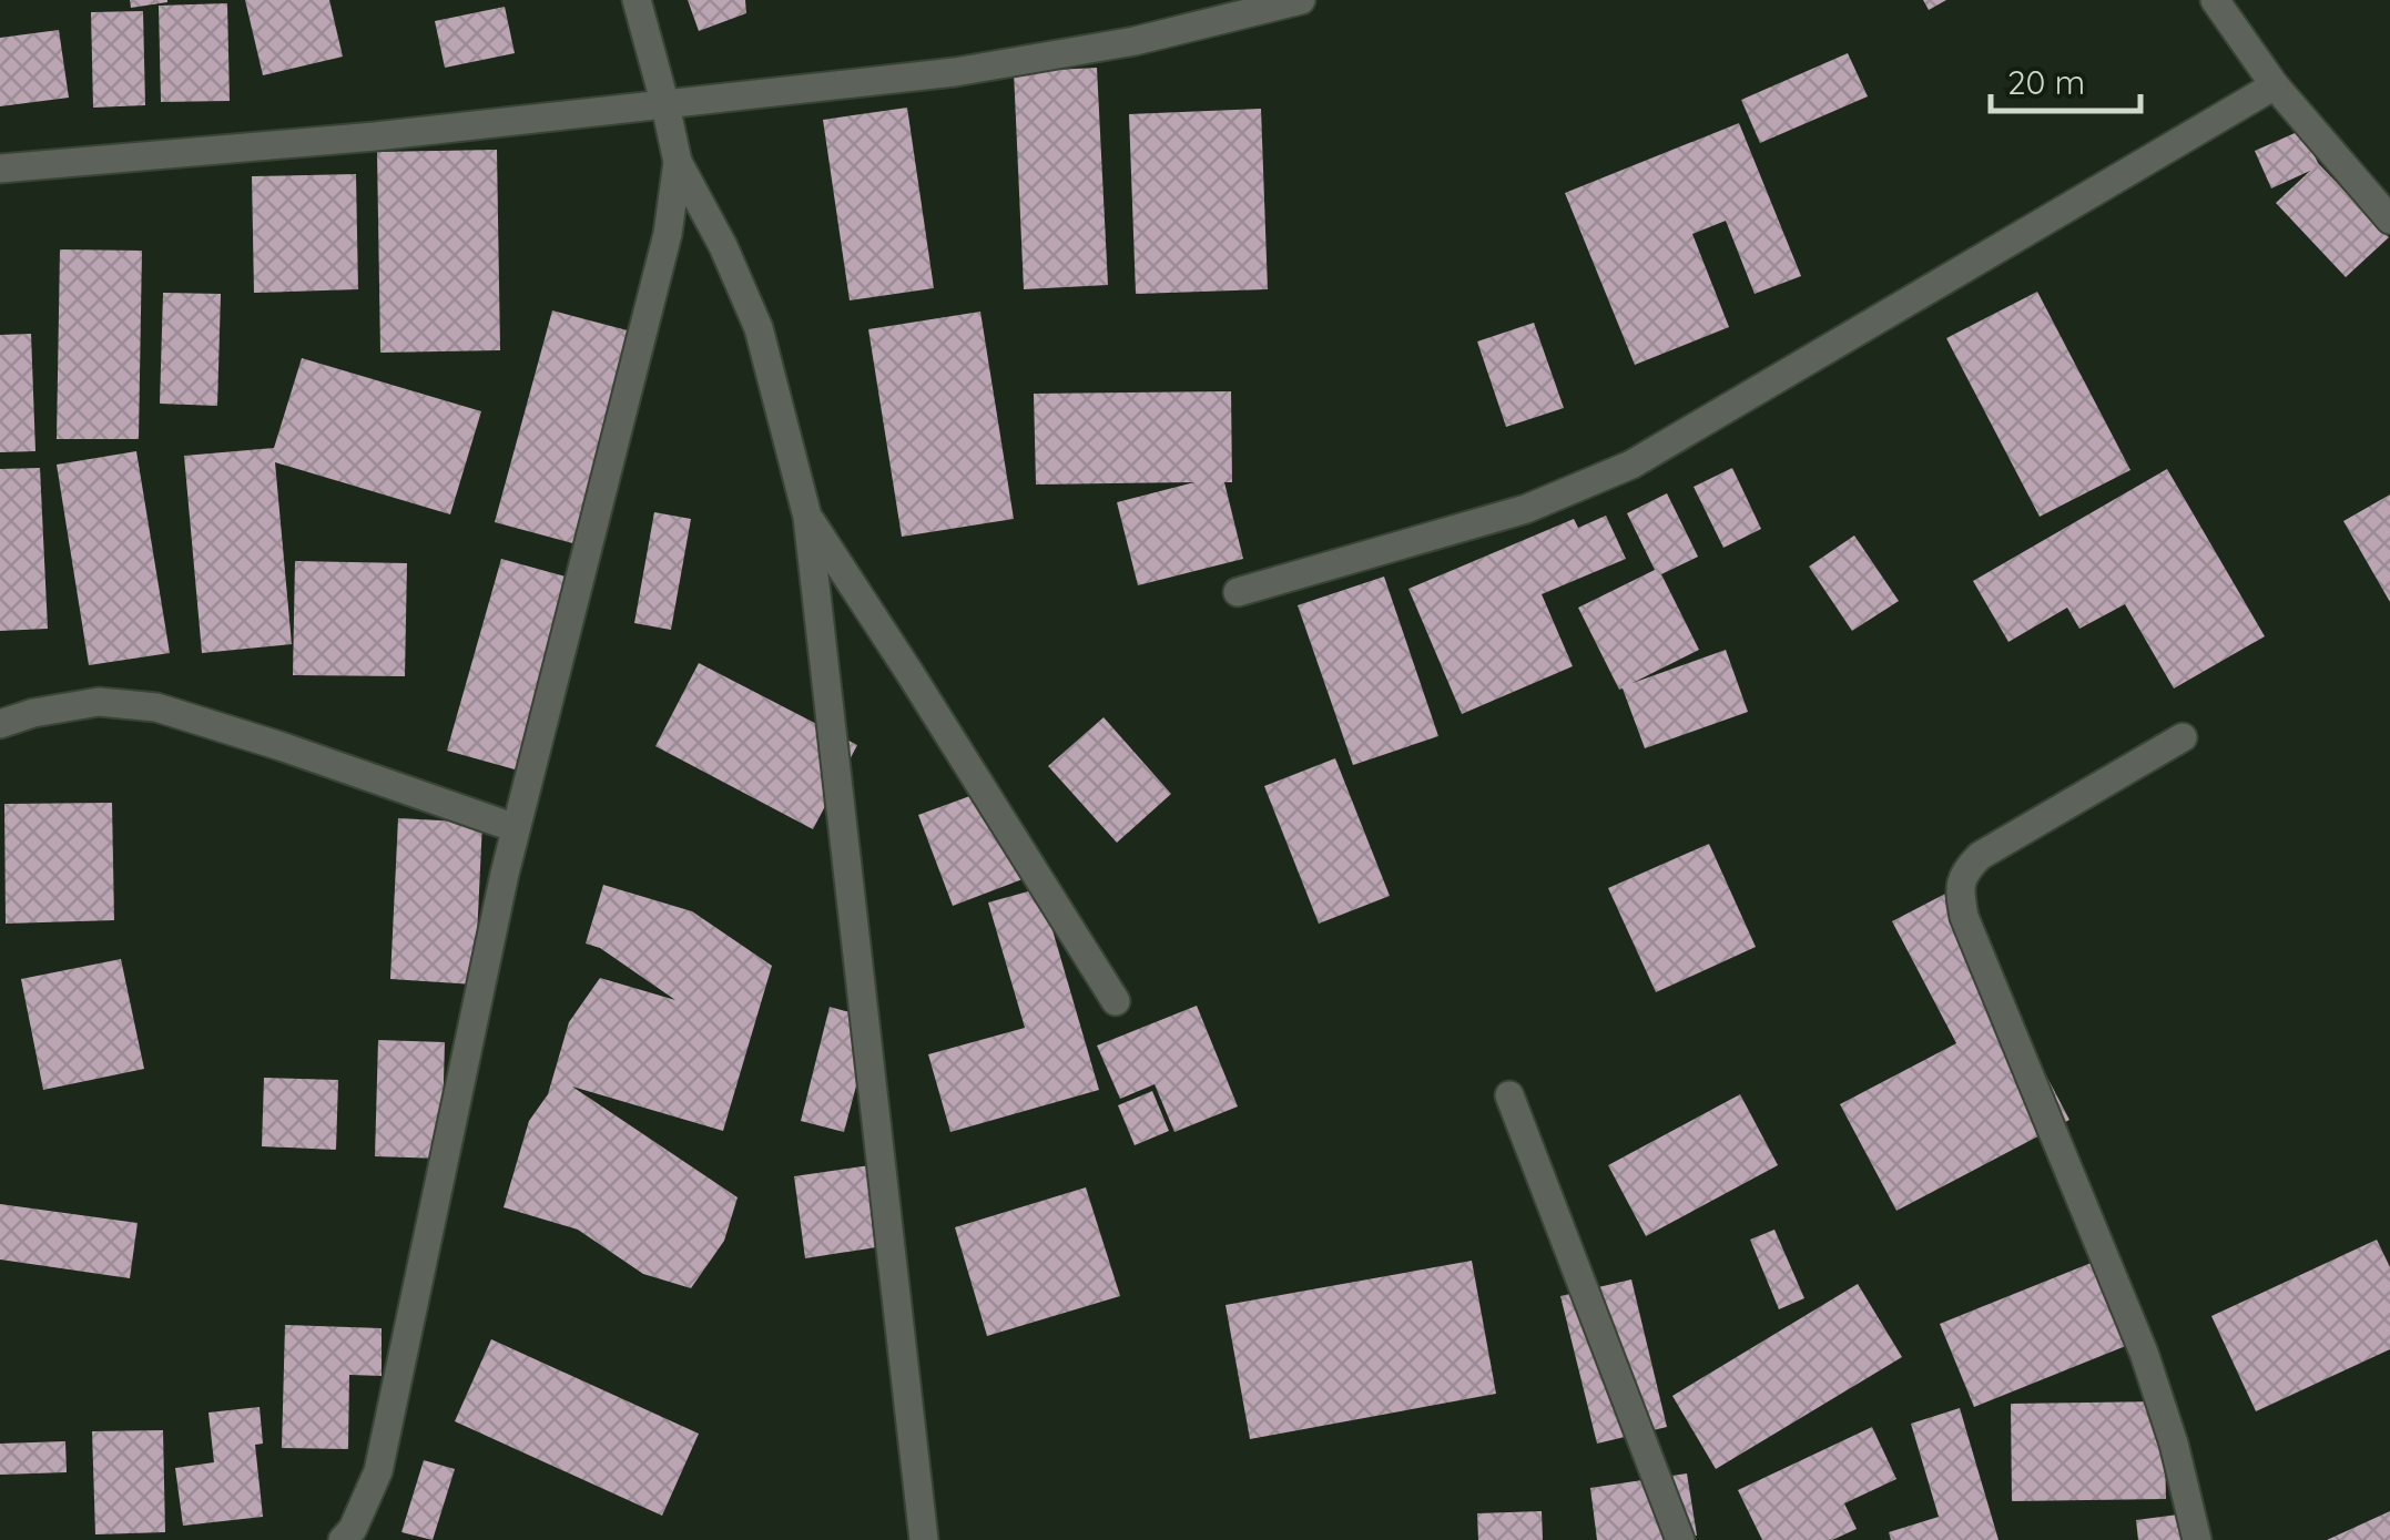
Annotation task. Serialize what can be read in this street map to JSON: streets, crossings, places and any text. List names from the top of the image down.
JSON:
{
  "scale_bar": "20 m"
}
